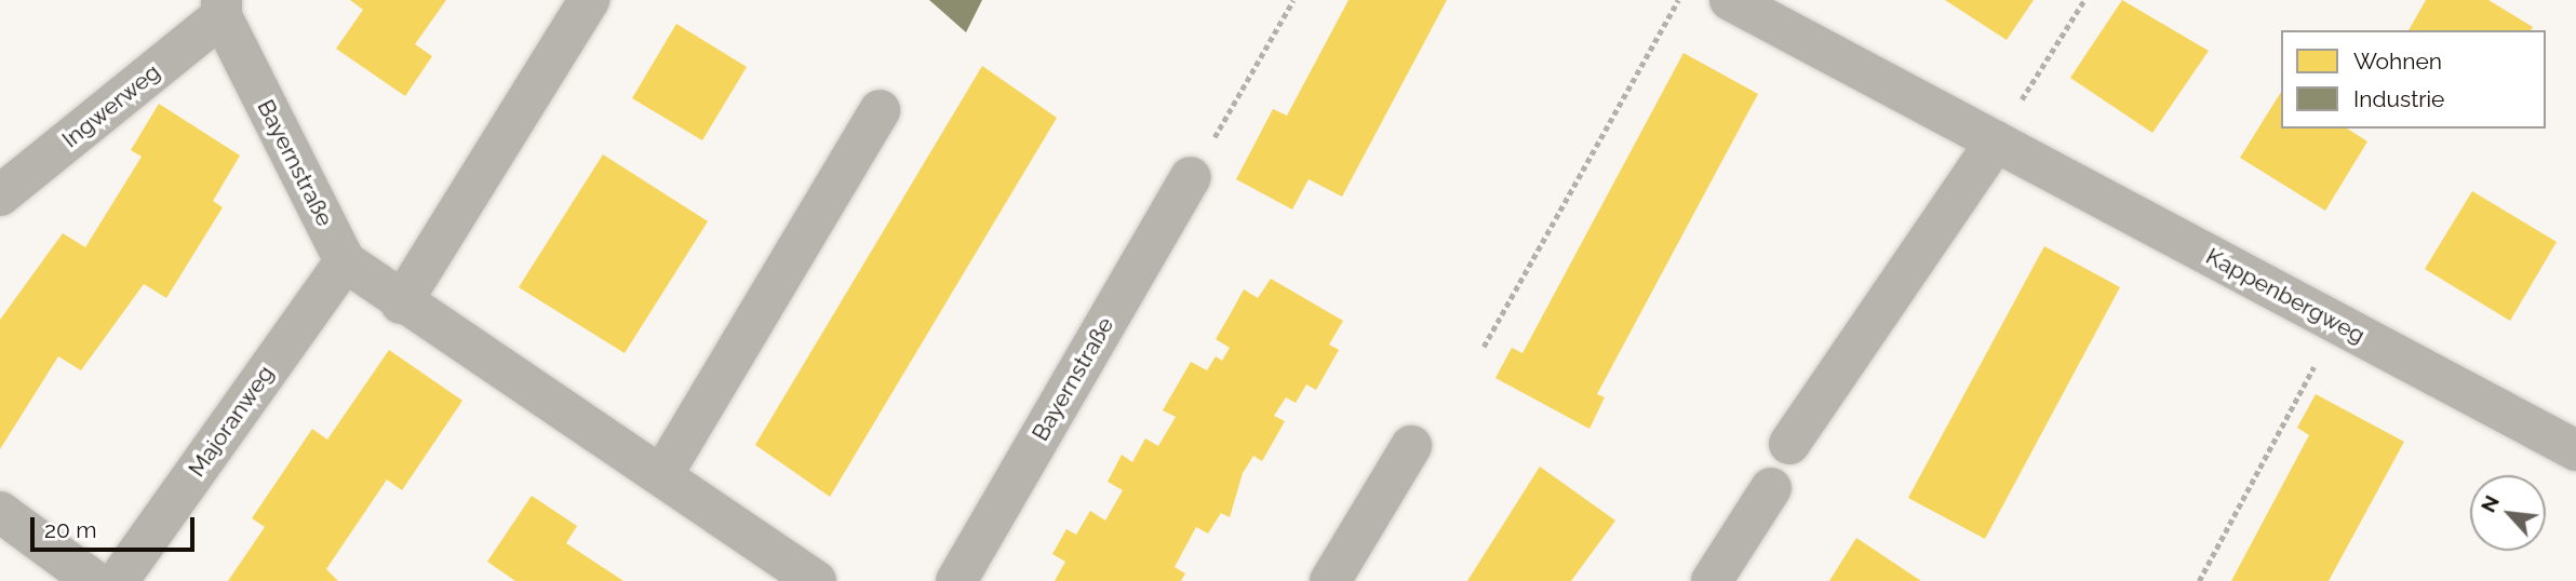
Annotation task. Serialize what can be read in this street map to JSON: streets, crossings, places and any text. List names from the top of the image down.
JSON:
{
  "streets": {
    "street": [
      "Ingwerweg",
      "Bayernstraße",
      "Kappenbergweg",
      "Majoranweg"
    ]
  },
  "crossings": [
    ["Ingwerweg", "Bayernstraße"],
    ["Bayernstraße", "Majoranweg"]
  ],
  "legend": ["Wohnen", "Industrie"],
  "scale_bar": "20 m",
  "north": "top left"
}
